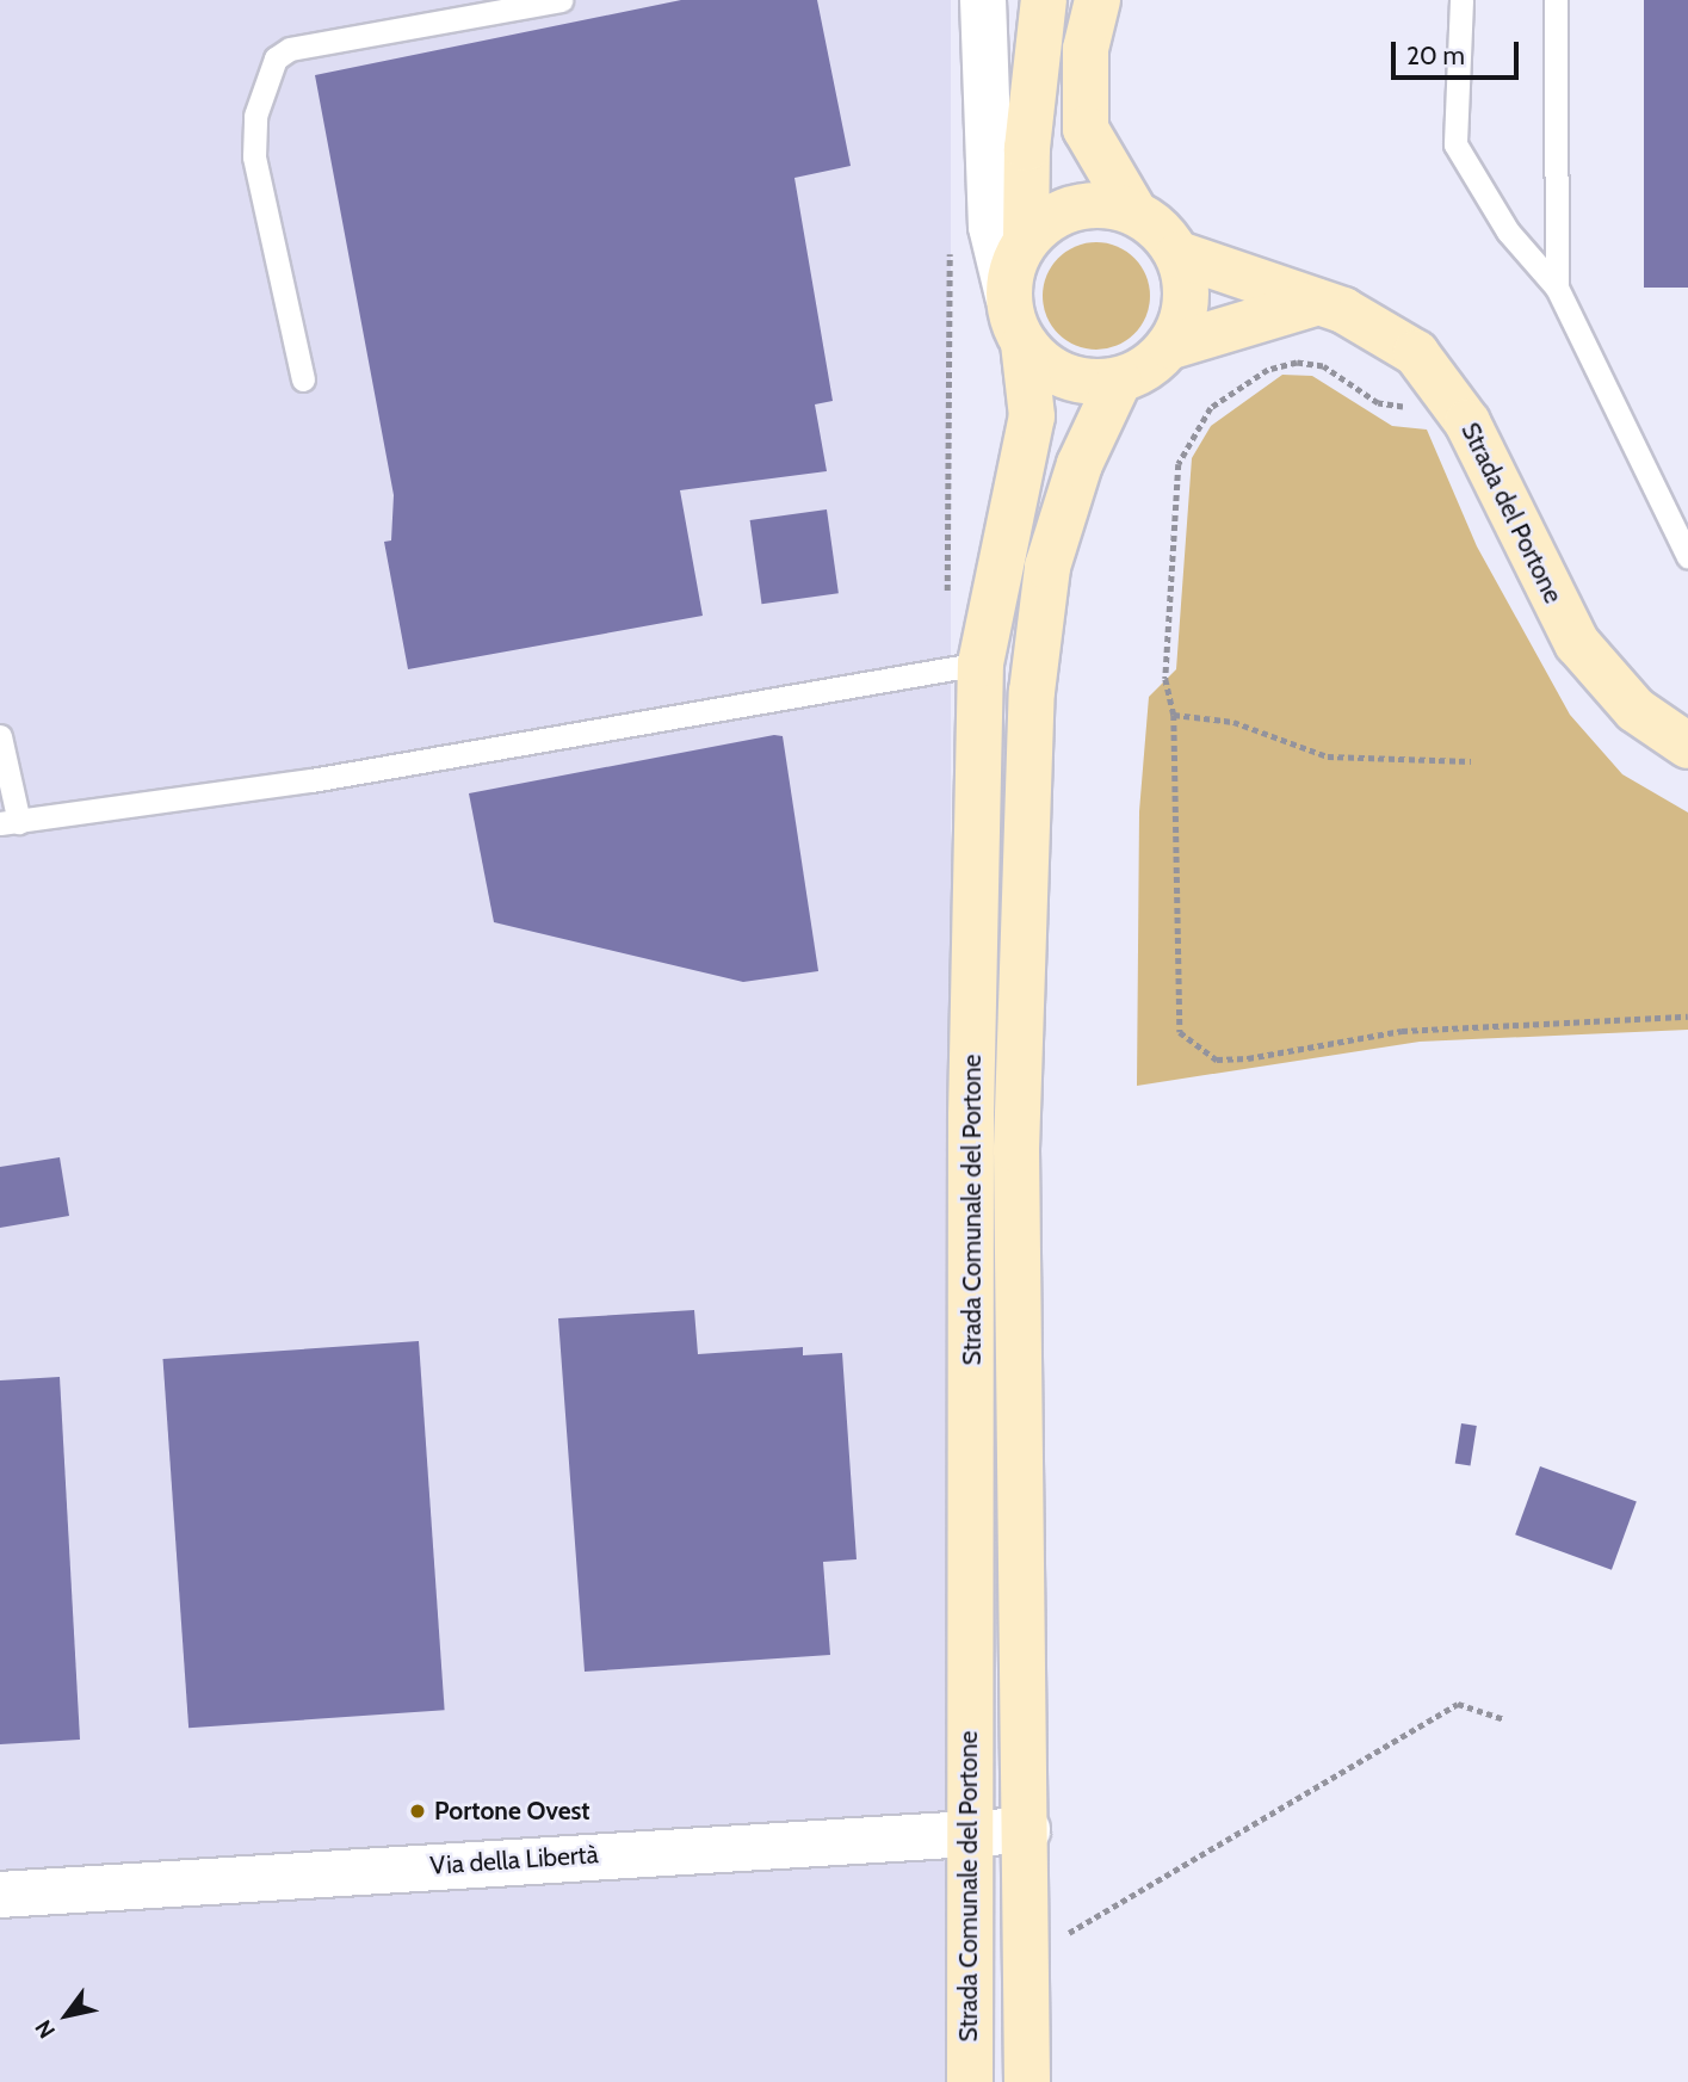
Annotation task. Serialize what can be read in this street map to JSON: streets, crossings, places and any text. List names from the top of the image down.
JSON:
{
  "streets": {
    "street": ["Strada del Portone", "Strada Comunale del Portone", "Via della Libertà"]
  },
  "crossings": [
    ["Strada Comunale del Portone", "Via della Libertà"]
  ],
  "places": ["Portone Ovest"],
  "scale_bar": "20 m",
  "north": "bottom left"
}
